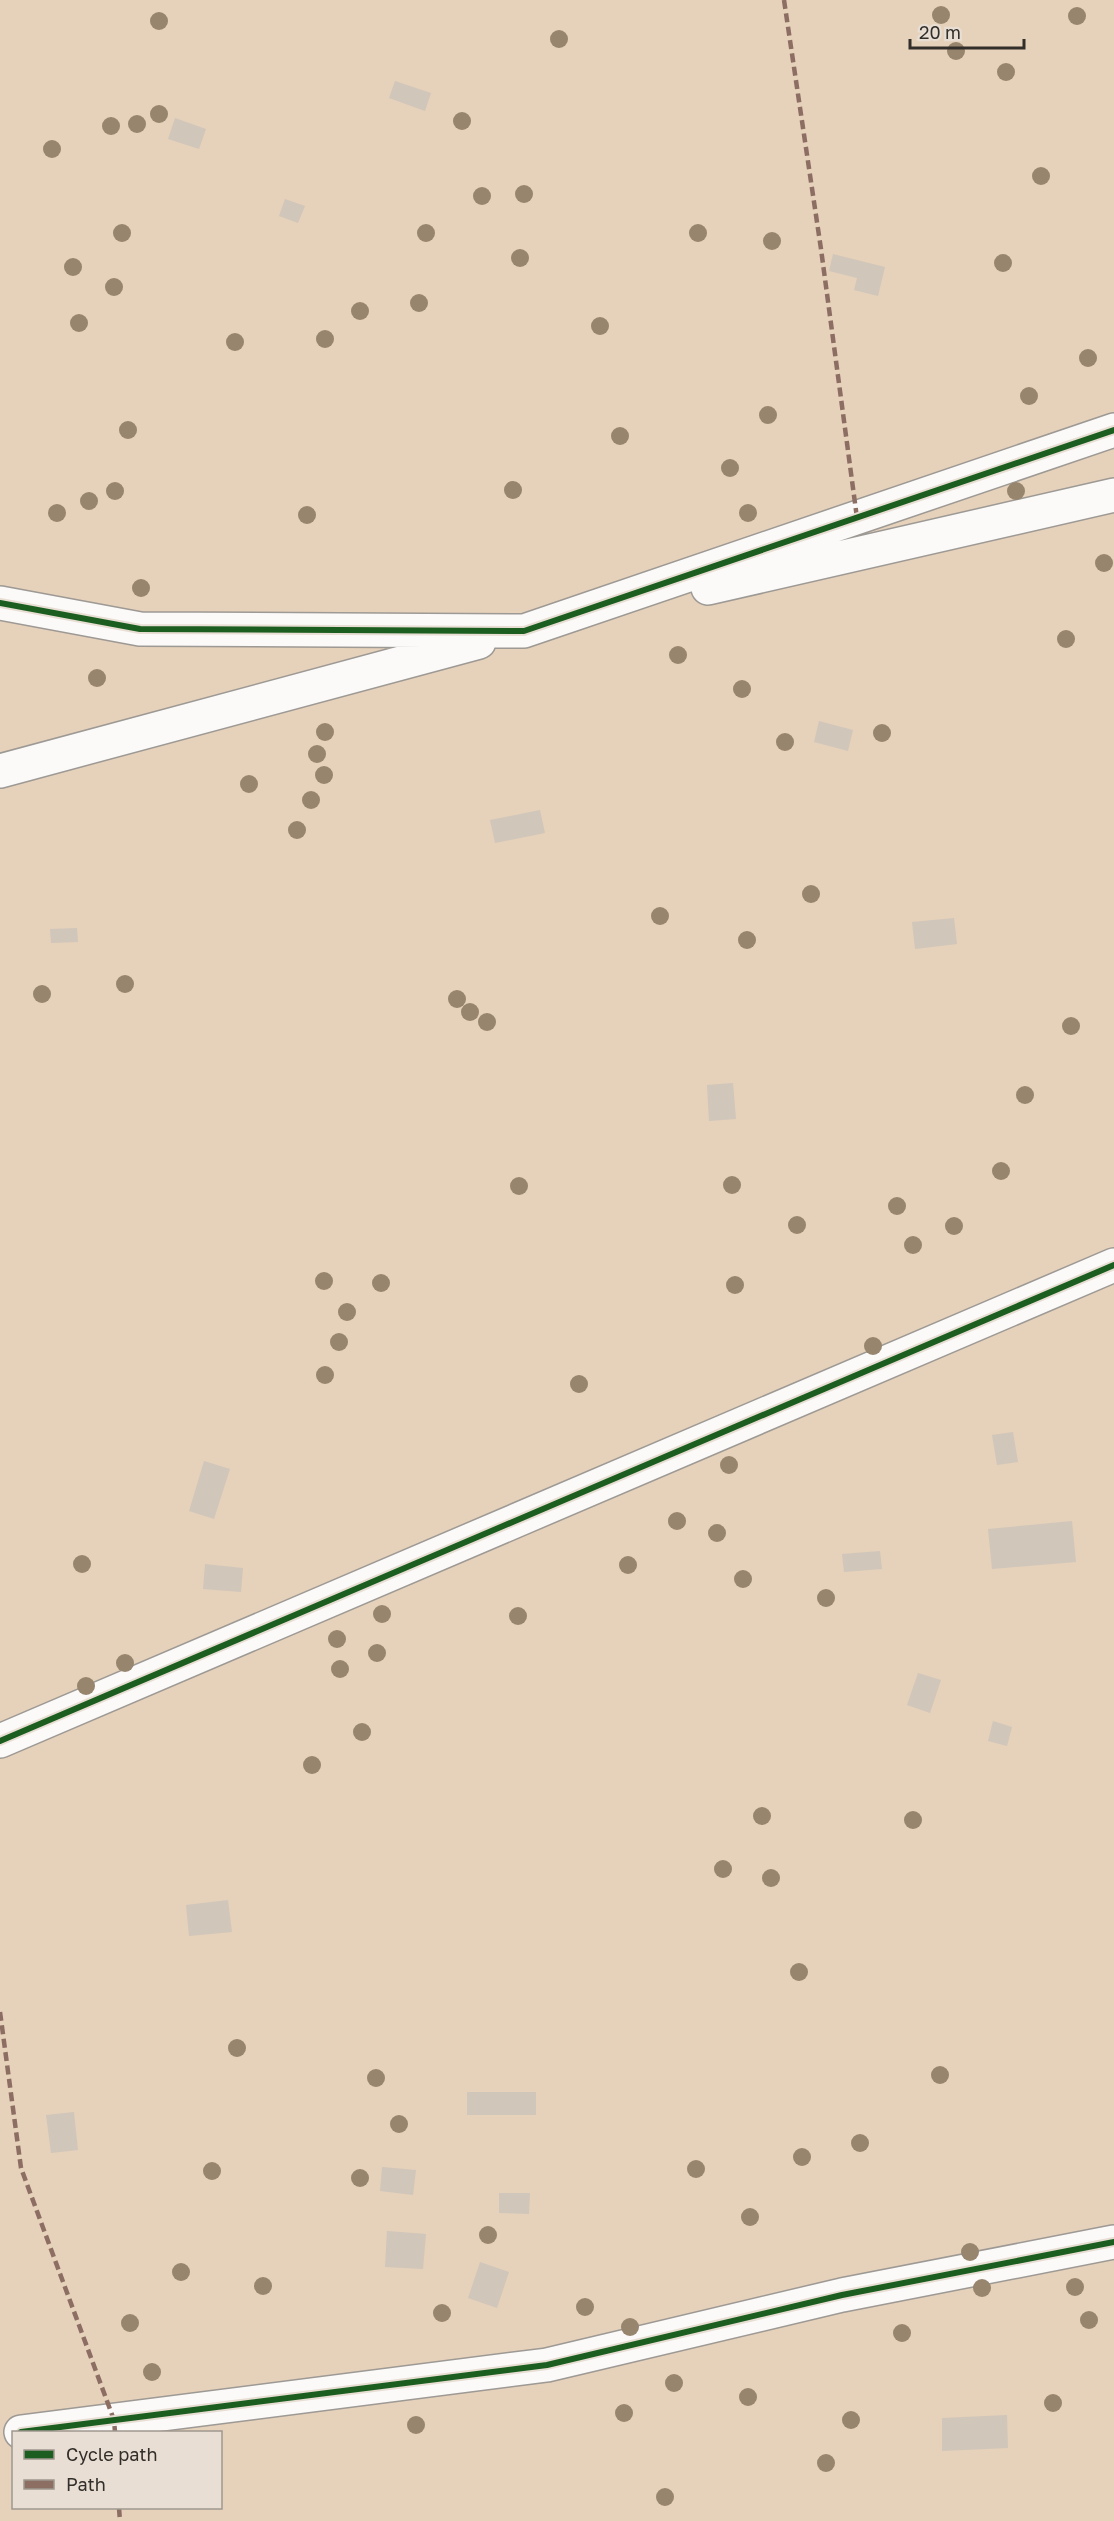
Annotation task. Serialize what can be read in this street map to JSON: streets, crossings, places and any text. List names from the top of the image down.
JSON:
{
  "legend": ["Cycle path", "Path"],
  "scale_bar": "20 m"
}
